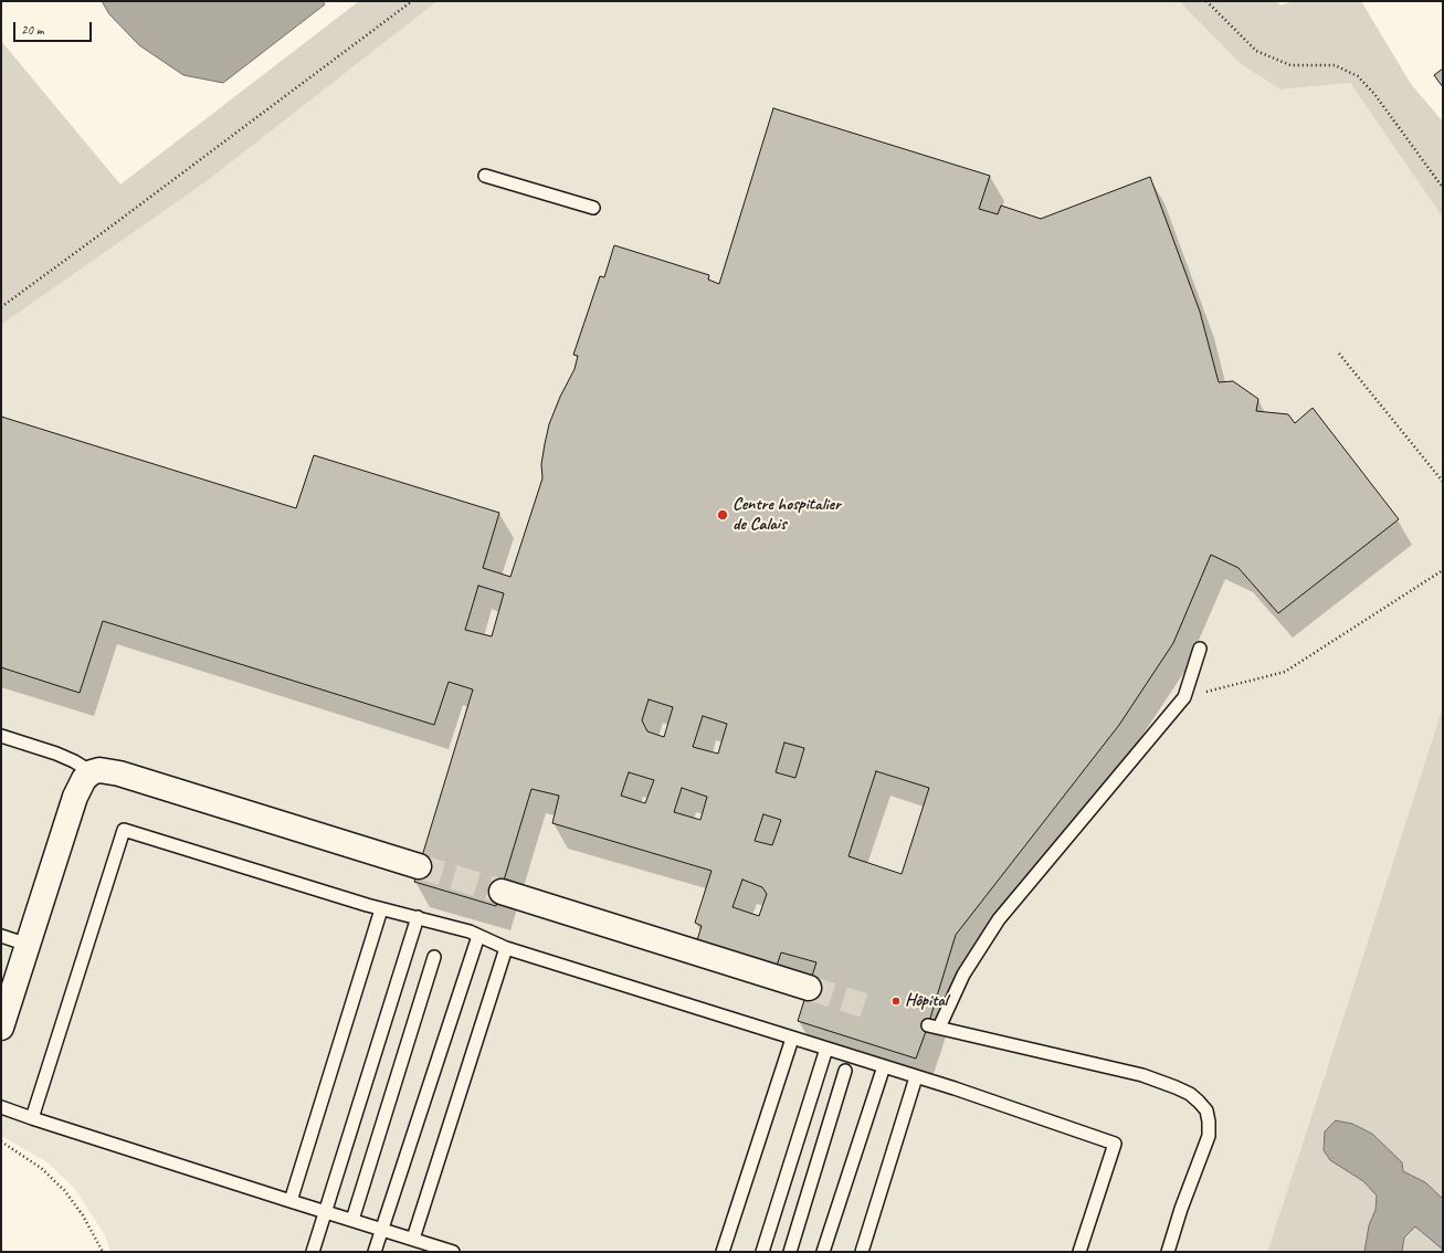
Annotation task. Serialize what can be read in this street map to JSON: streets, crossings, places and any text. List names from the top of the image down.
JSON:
{
  "places": ["Centre hospitalier de Calais", "Hôpital"],
  "scale_bar": "20 m"
}
